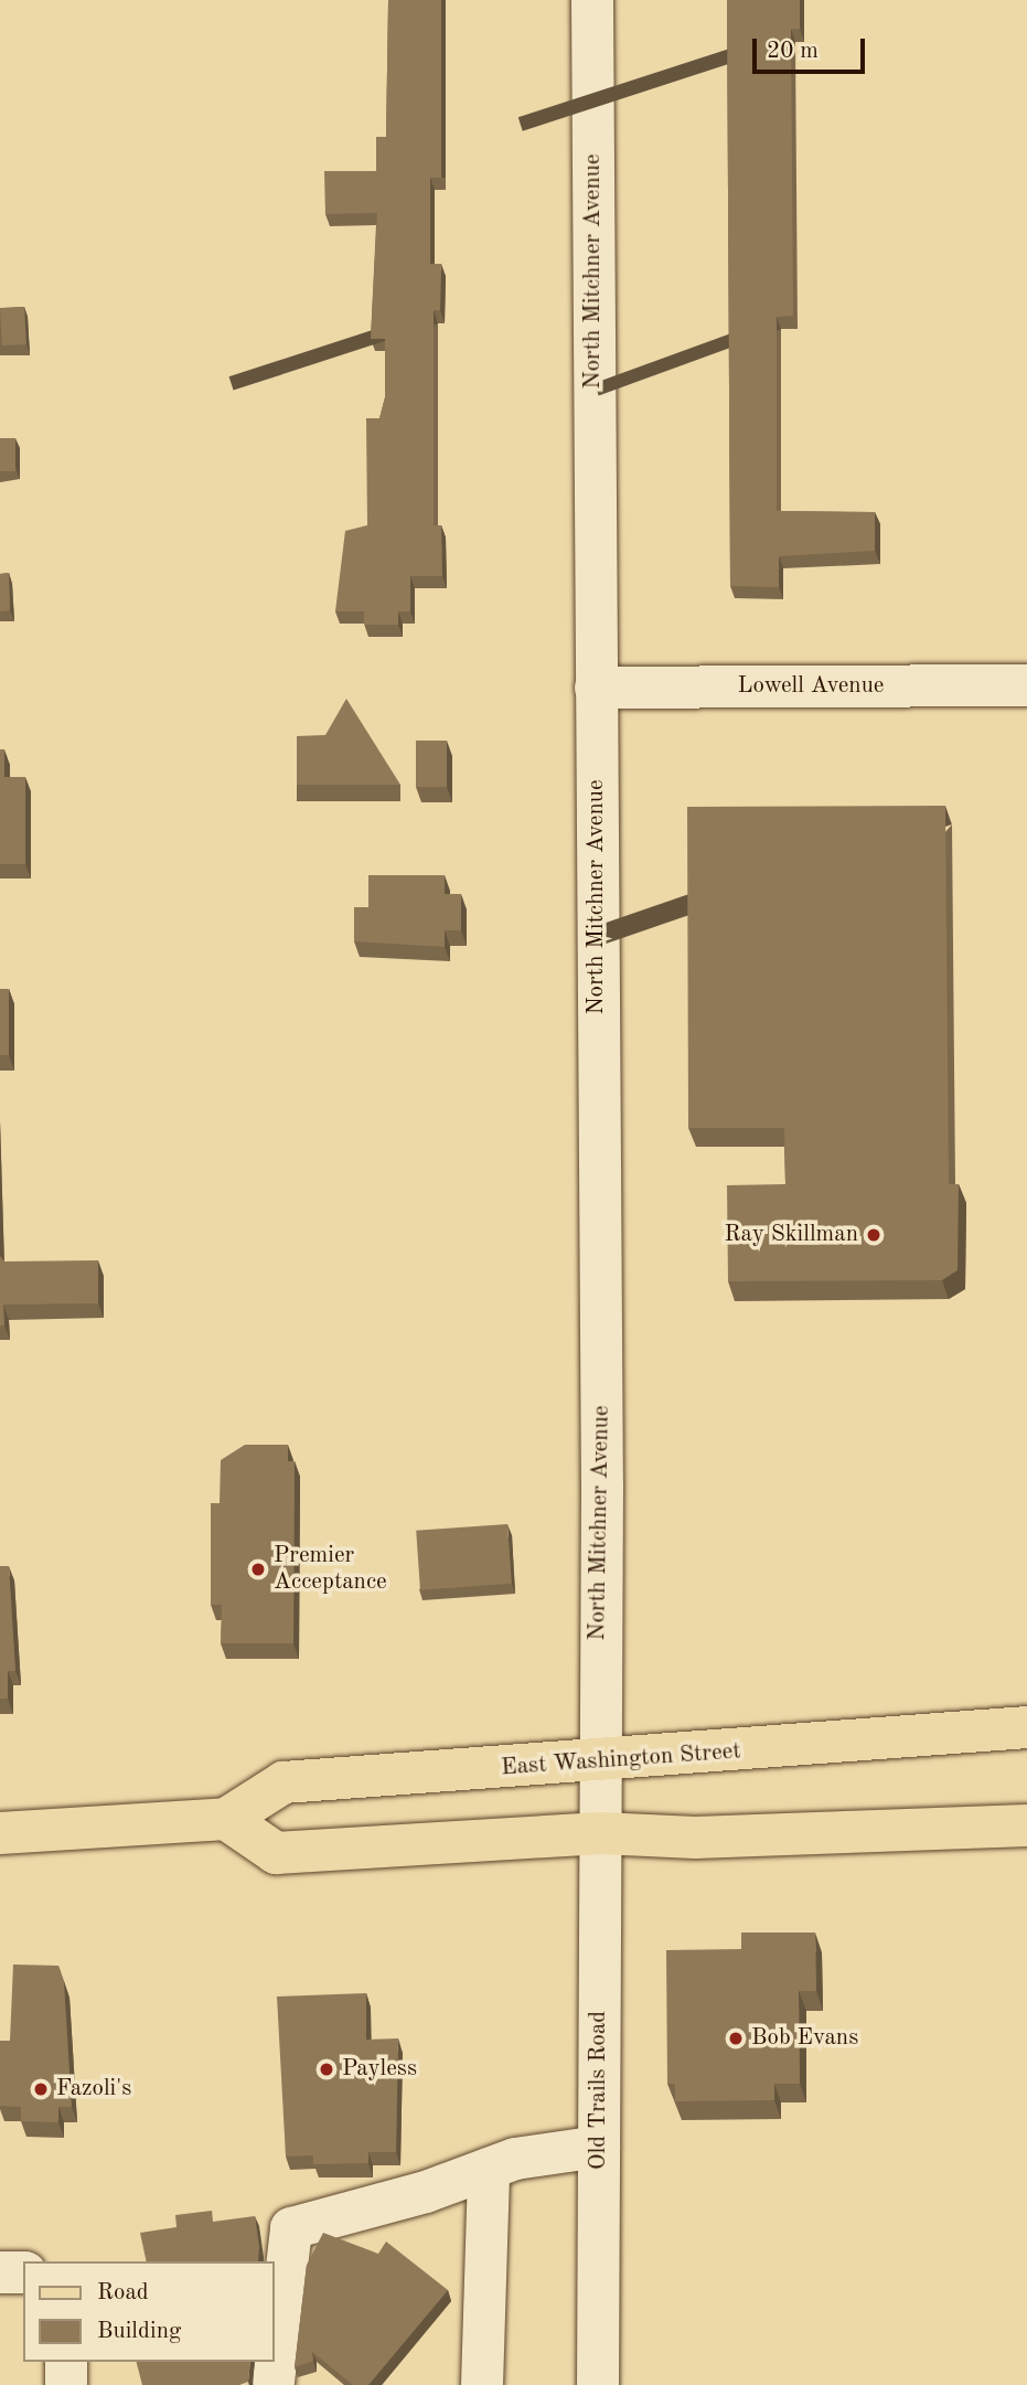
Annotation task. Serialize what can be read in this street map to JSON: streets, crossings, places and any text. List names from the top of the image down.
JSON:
{
  "streets": {
    "main road": ["East Washington Street"],
    "street": ["North Mitchner Avenue", "Lowell Avenue", "Old Trails Road"]
  },
  "crossings": [
    ["North Mitchner Avenue", "Lowell Avenue"],
    ["North Mitchner Avenue", "East Washington Street"],
    ["North Mitchner Avenue", "Old Trails Road"],
    ["East Washington Street", "Old Trails Road"]
  ],
  "places": [
    "Ray Skillman",
    "Premier Acceptance",
    "Bob Evans",
    "Payless",
    "Fazoli's"
  ],
  "legend": ["Road", "Building"],
  "scale_bar": "20 m"
}
